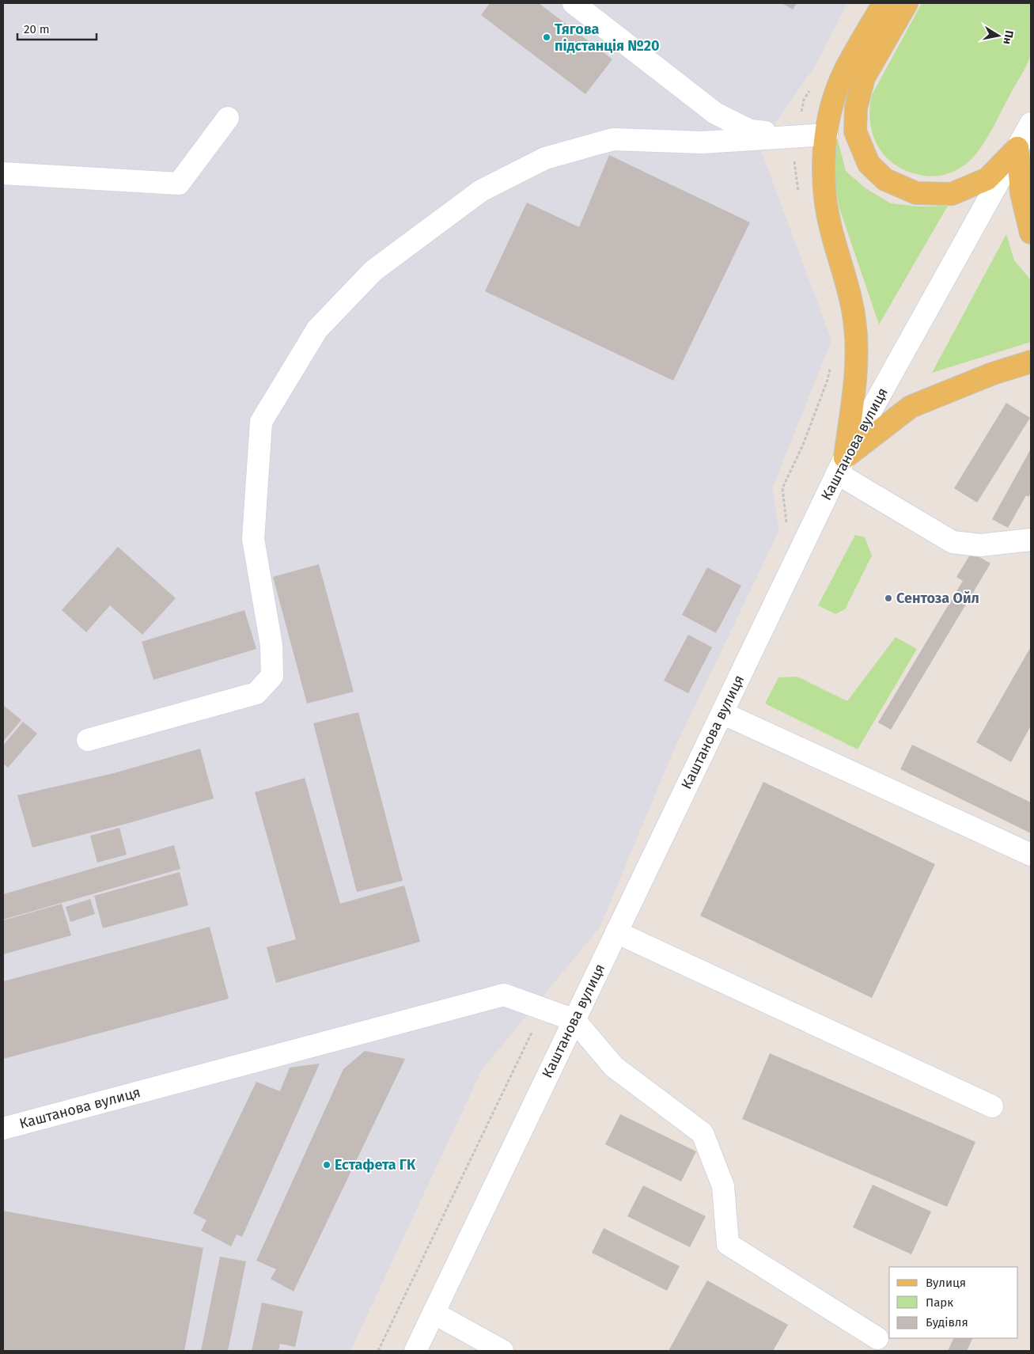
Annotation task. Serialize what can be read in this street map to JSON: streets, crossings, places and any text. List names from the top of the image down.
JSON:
{
  "streets": {
    "street": ["Каштанова вулиця"]
  },
  "places": ["Тягова пiдстанцiя №20", "Сентоза Ойл", "Естафета ГК"],
  "legend": ["Вулиця", "Парк", "Будівля"],
  "scale_bar": "20 m",
  "north": "right"
}
